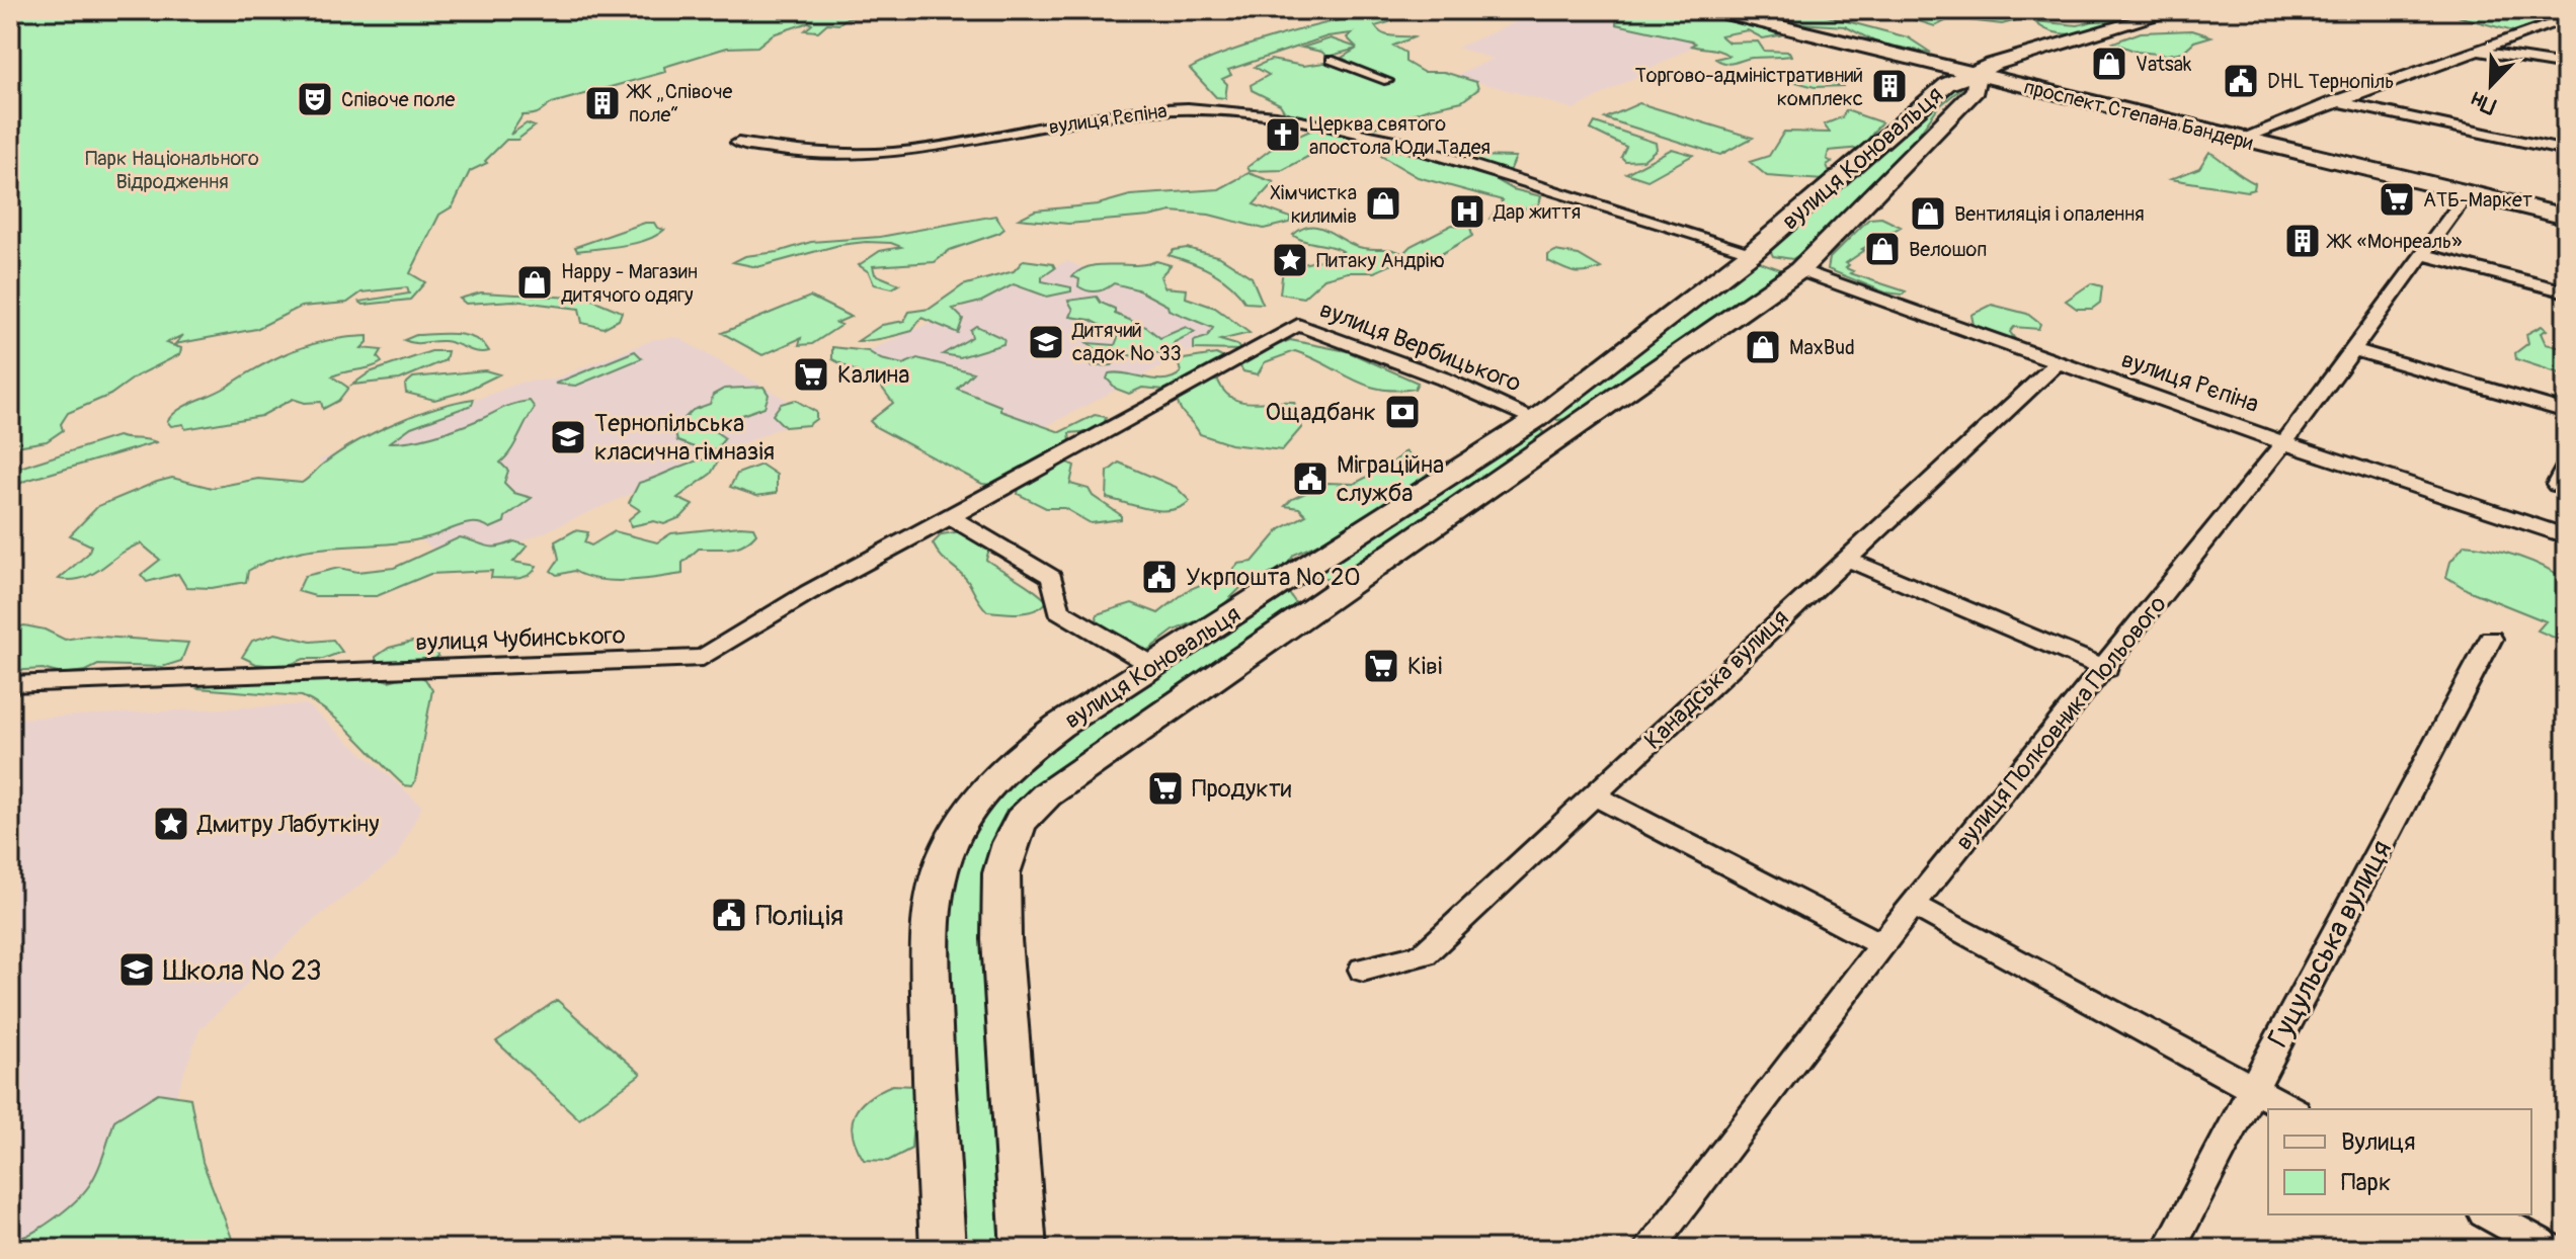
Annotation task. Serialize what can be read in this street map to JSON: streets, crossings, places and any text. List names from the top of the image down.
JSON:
{
  "streets": {
    "main road": ["проспект Степана Бандери", "вулиця Коновальця"],
    "street": [
      "вулиця Рєпіна",
      "вулиця Вербицького",
      "вулиця Чубинського",
      "Канадська вулиця",
      "вулиця Полковника Польового",
      "Гуцульська вулиця"
    ]
  },
  "crossings": [
    ["проспект Степана Бандери", "вулиця Коновальця"],
    ["проспект Степана Бандери", "вулиця Полковника Польового"],
    ["вулиця Рєпіна", "вулиця Коновальця"],
    ["вулиця Рєпіна", "Канадська вулиця"],
    ["вулиця Рєпіна", "вулиця Полковника Польового"],
    ["вулиця Коновальця", "вулиця Вербицького"],
    ["вулиця Вербицького", "вулиця Чубинського"]
  ],
  "parks": ["Парк Національного Відродження"],
  "places": {
    "shop": [
      "Vatsak",
      "Хімчистка килимів",
      "Вентиляція і опалення",
      "Велошоп",
      "Happy - Магазин дитячого одягу",
      "MaxBud"
    ],
    "public building": [
      "DHL Тернопіль",
      "Міграційна служба",
      "Укрпошта № 20",
      "Поліція"
    ],
    "building": ["Торгово-адміністративний комплекс", "ЖК „Співоче поле“", "ЖК «Монреаль»"],
    "theatre": ["Співоче поле"],
    "church": ["Церква святого апостола Юди Тадея"],
    "supermarket": [
      "АТБ-Маркет",
      "Калина",
      "Ківі",
      "Продукти"
    ],
    "hospital": ["Дар життя"],
    "place": ["Питаку Андрію", "Дмитру Лабуткіну"],
    "school or university": ["Дитячий садок № 33", "Тернопільська класична гімназія", "Школа № 23"],
    "bank": ["Ощадбанк"]
  },
  "legend": ["Вулиця", "Парк"],
  "north": "bottom left"
}
